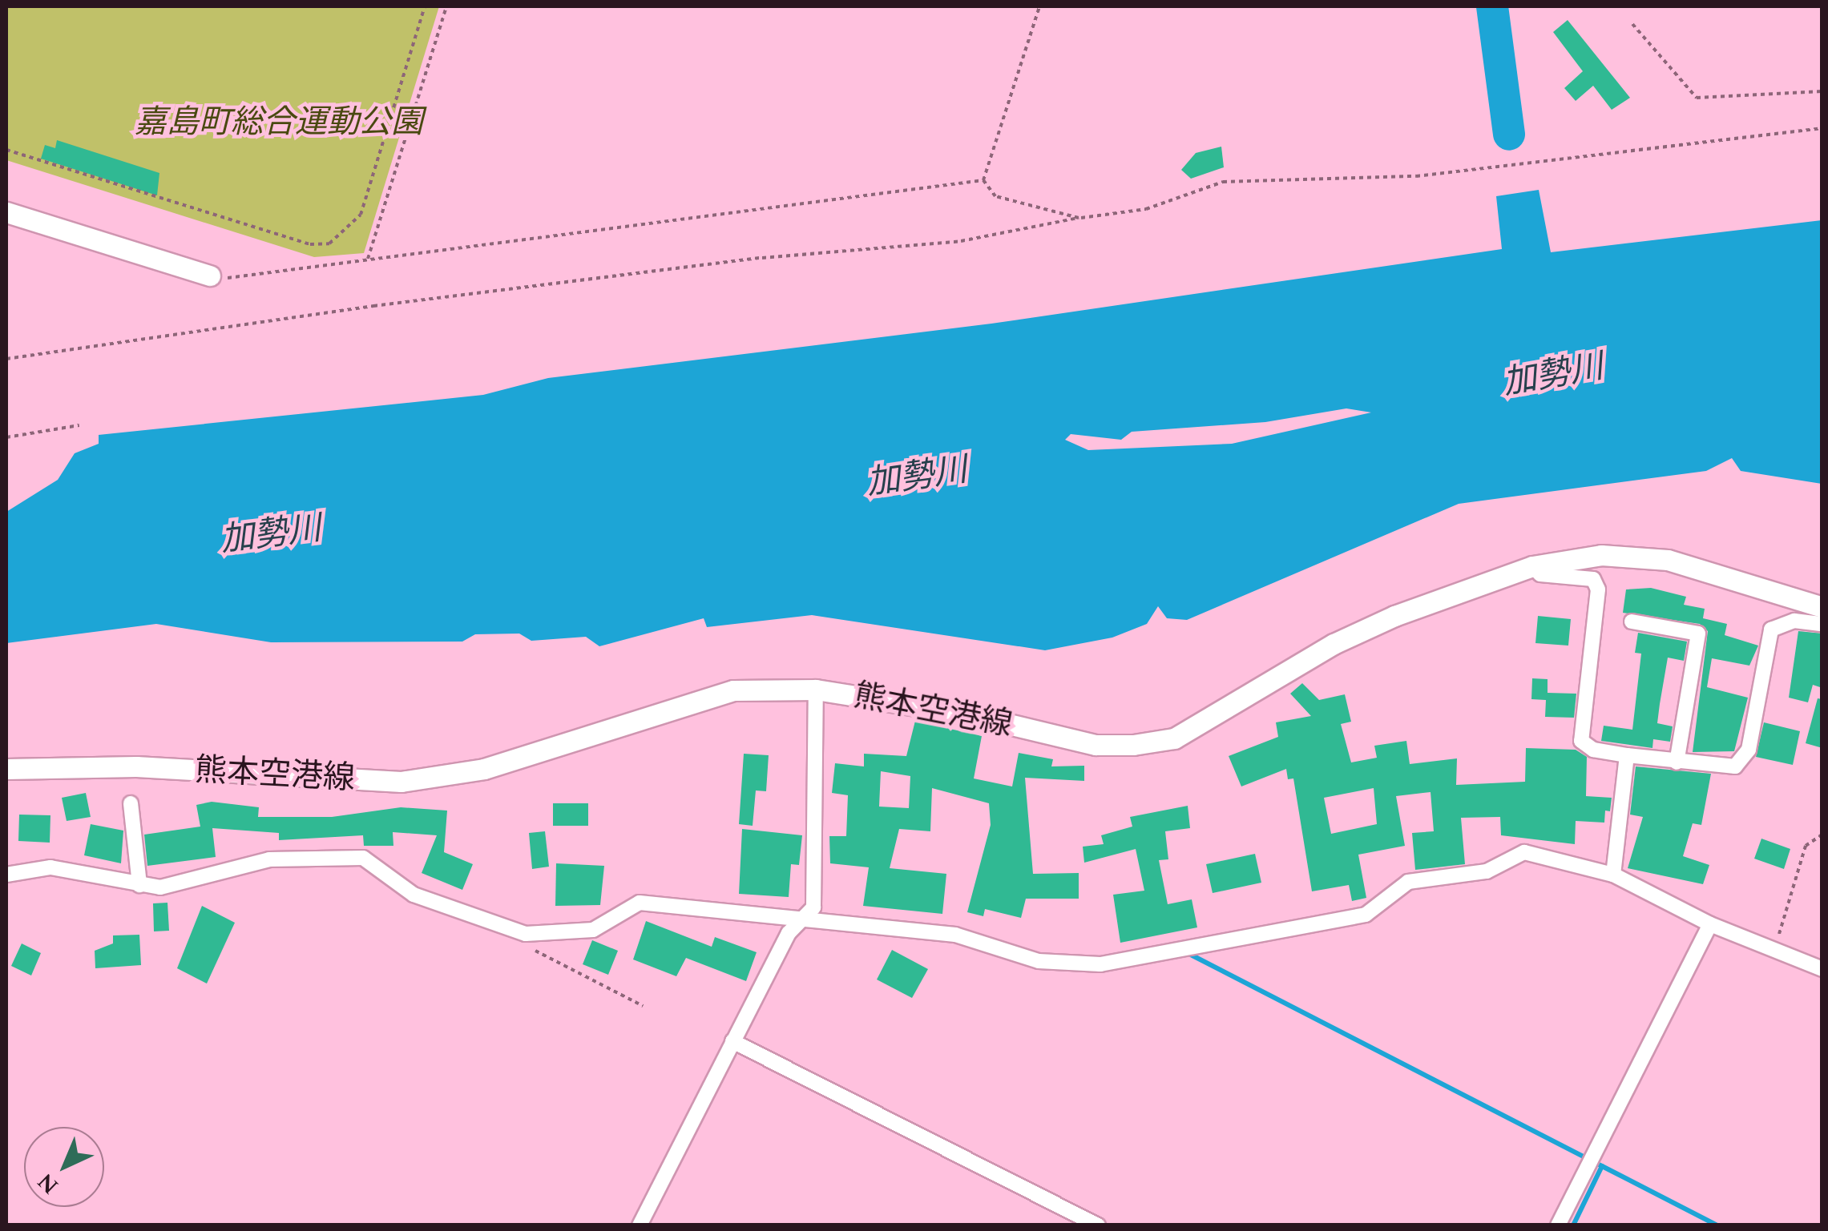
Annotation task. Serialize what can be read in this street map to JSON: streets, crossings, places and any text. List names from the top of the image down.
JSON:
{
  "streets": {
    "main road": ["熊本空港線"]
  },
  "water": ["加勢川"],
  "parks": ["嘉島町総合運動公園"],
  "north": "bottom left"
}
